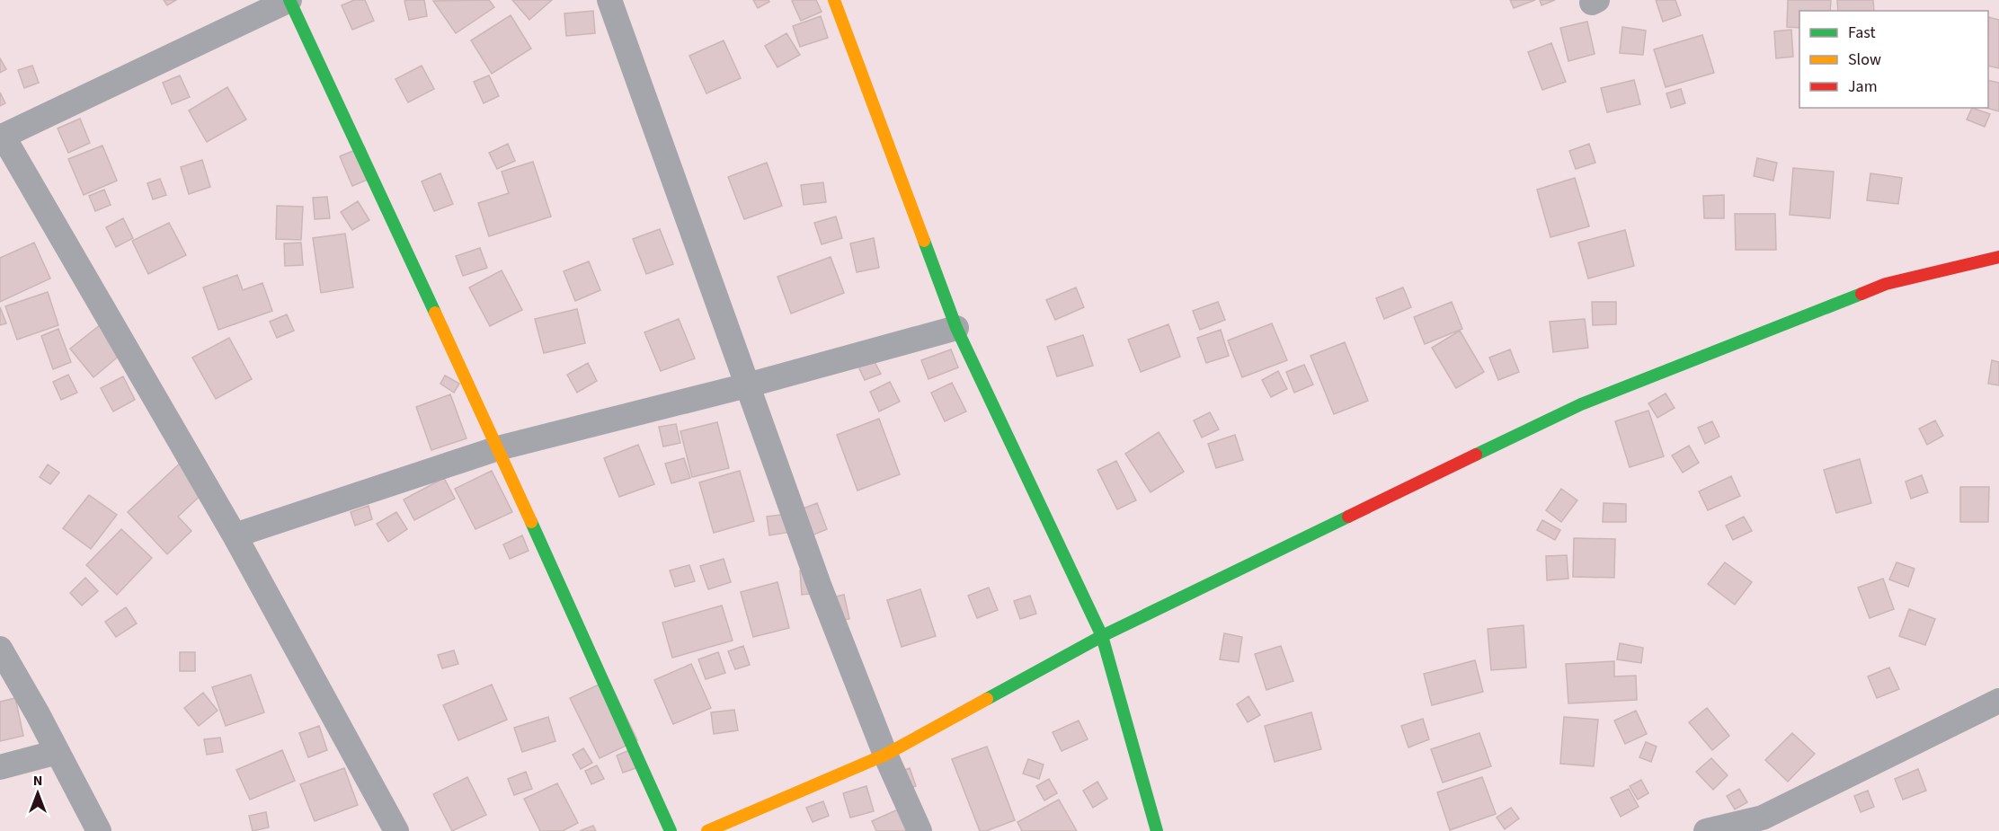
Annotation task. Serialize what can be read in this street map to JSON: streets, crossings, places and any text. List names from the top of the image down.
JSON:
{
  "legend": ["Fast", "Slow", "Jam"],
  "north": "top"
}
